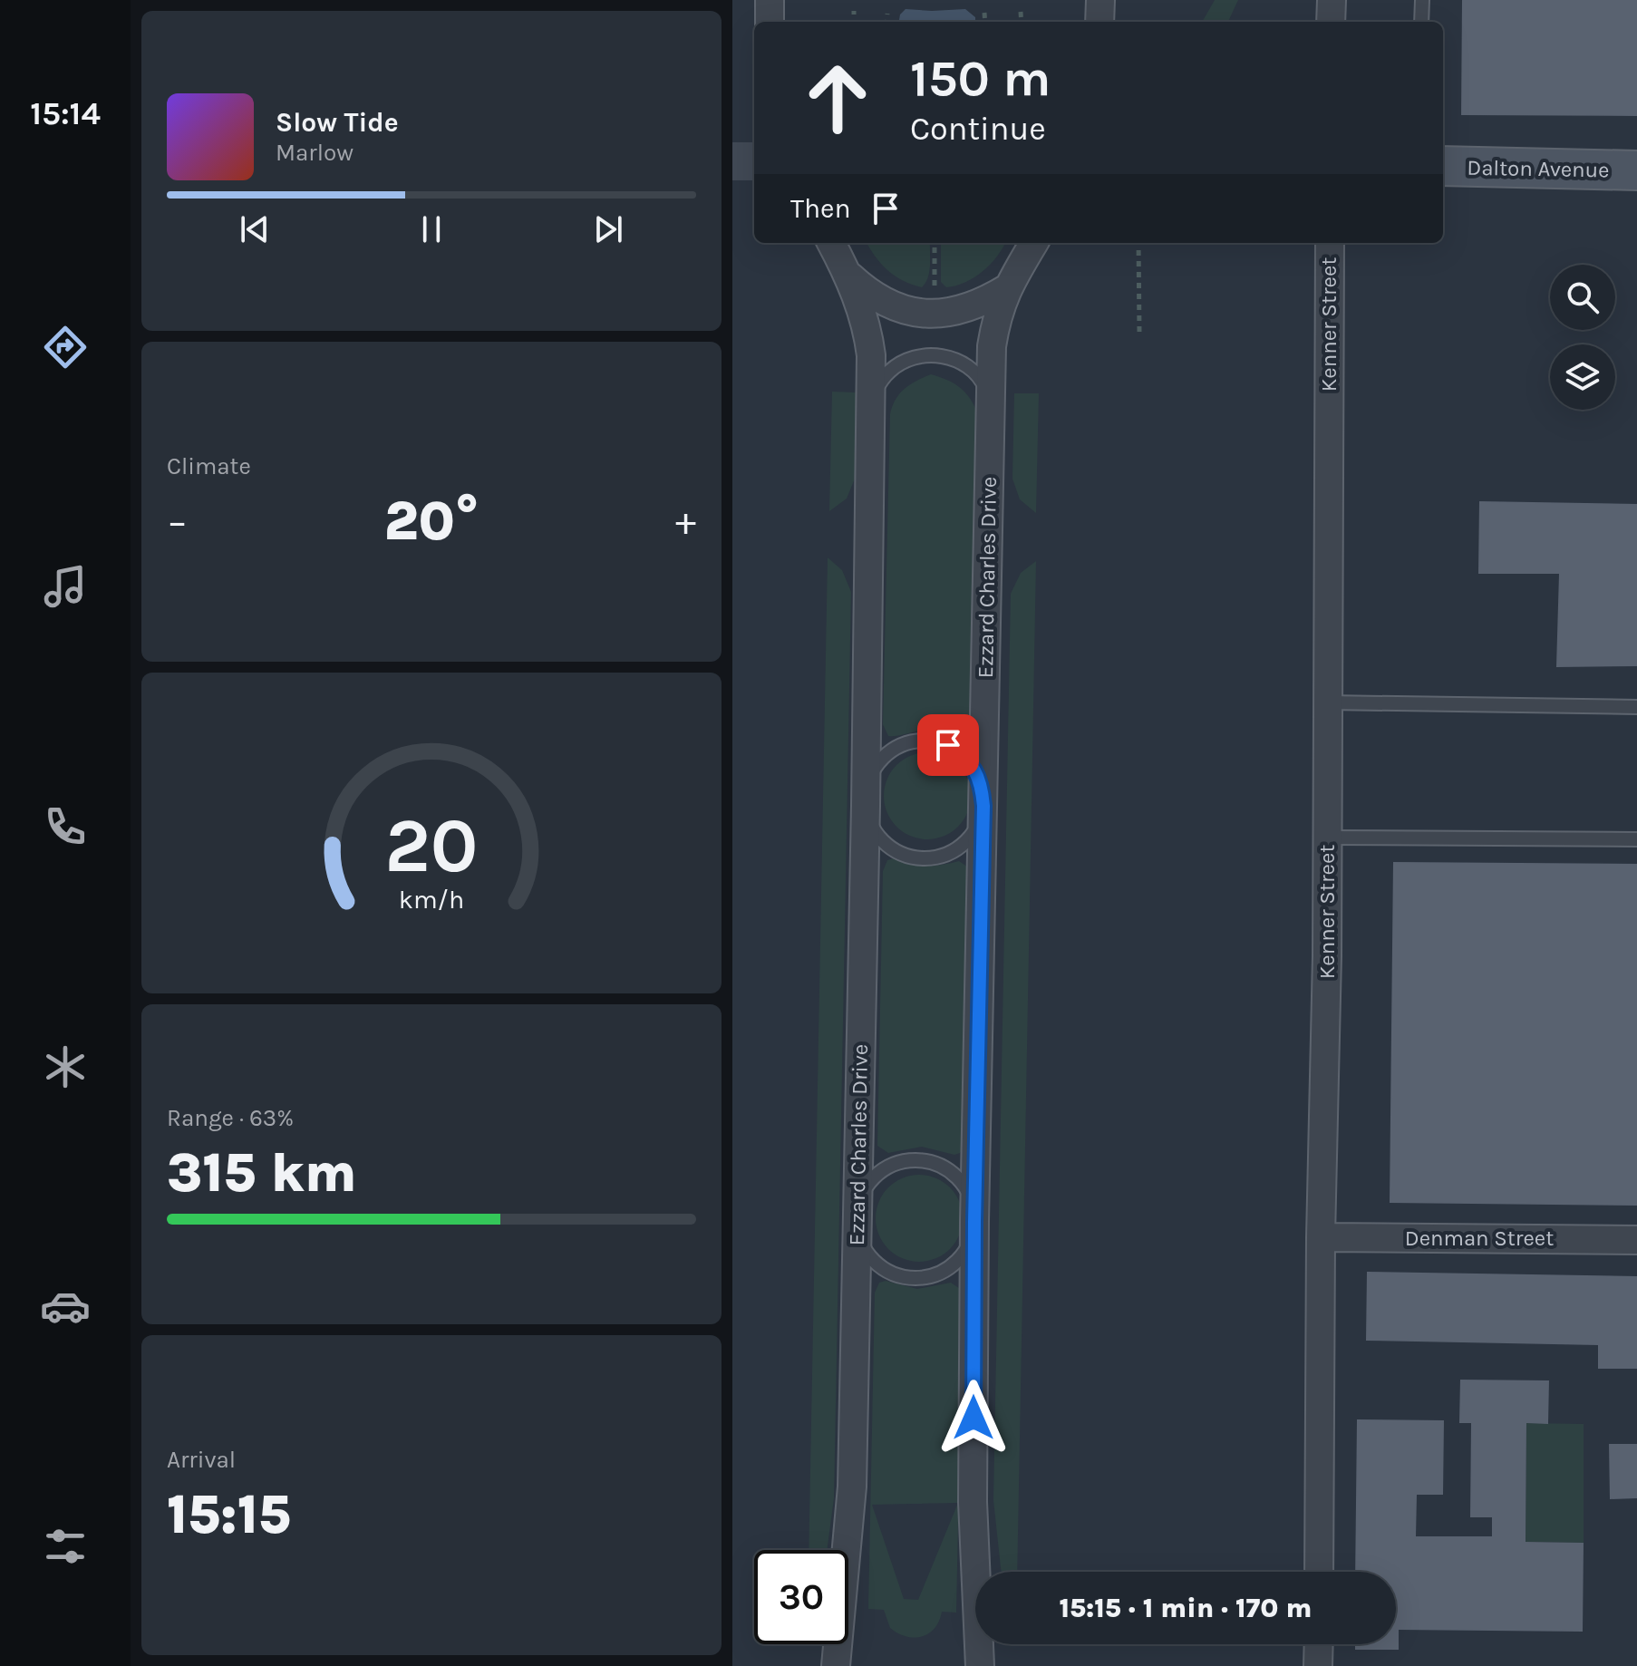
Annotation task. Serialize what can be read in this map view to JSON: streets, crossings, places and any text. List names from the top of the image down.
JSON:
{
  "streets": {
    "main road": ["Dalton Avenue"],
    "street": ["Kenner Street", "Ezzard Charles Drive", "Denman Street"]
  },
  "crossings": [
    ["Kenner Street", "Denman Street"]
  ],
  "page": {
    "tabs": "15:14",
    "turn": ["150 m", "Continue"],
    "song": ["Slow Tide", "Marlow"],
    "then": "Then",
    "tile": [
      "Climate",
      ["Range · 63%", "315 km"],
      ["Arrival", "15:15"]
    ],
    "heat": ["−", "20°", "+"],
    "limit": "30",
    "trip": "15:15 · 1 min · 170 m",
    "gauge": ["20", "km/h"]
  }
}
